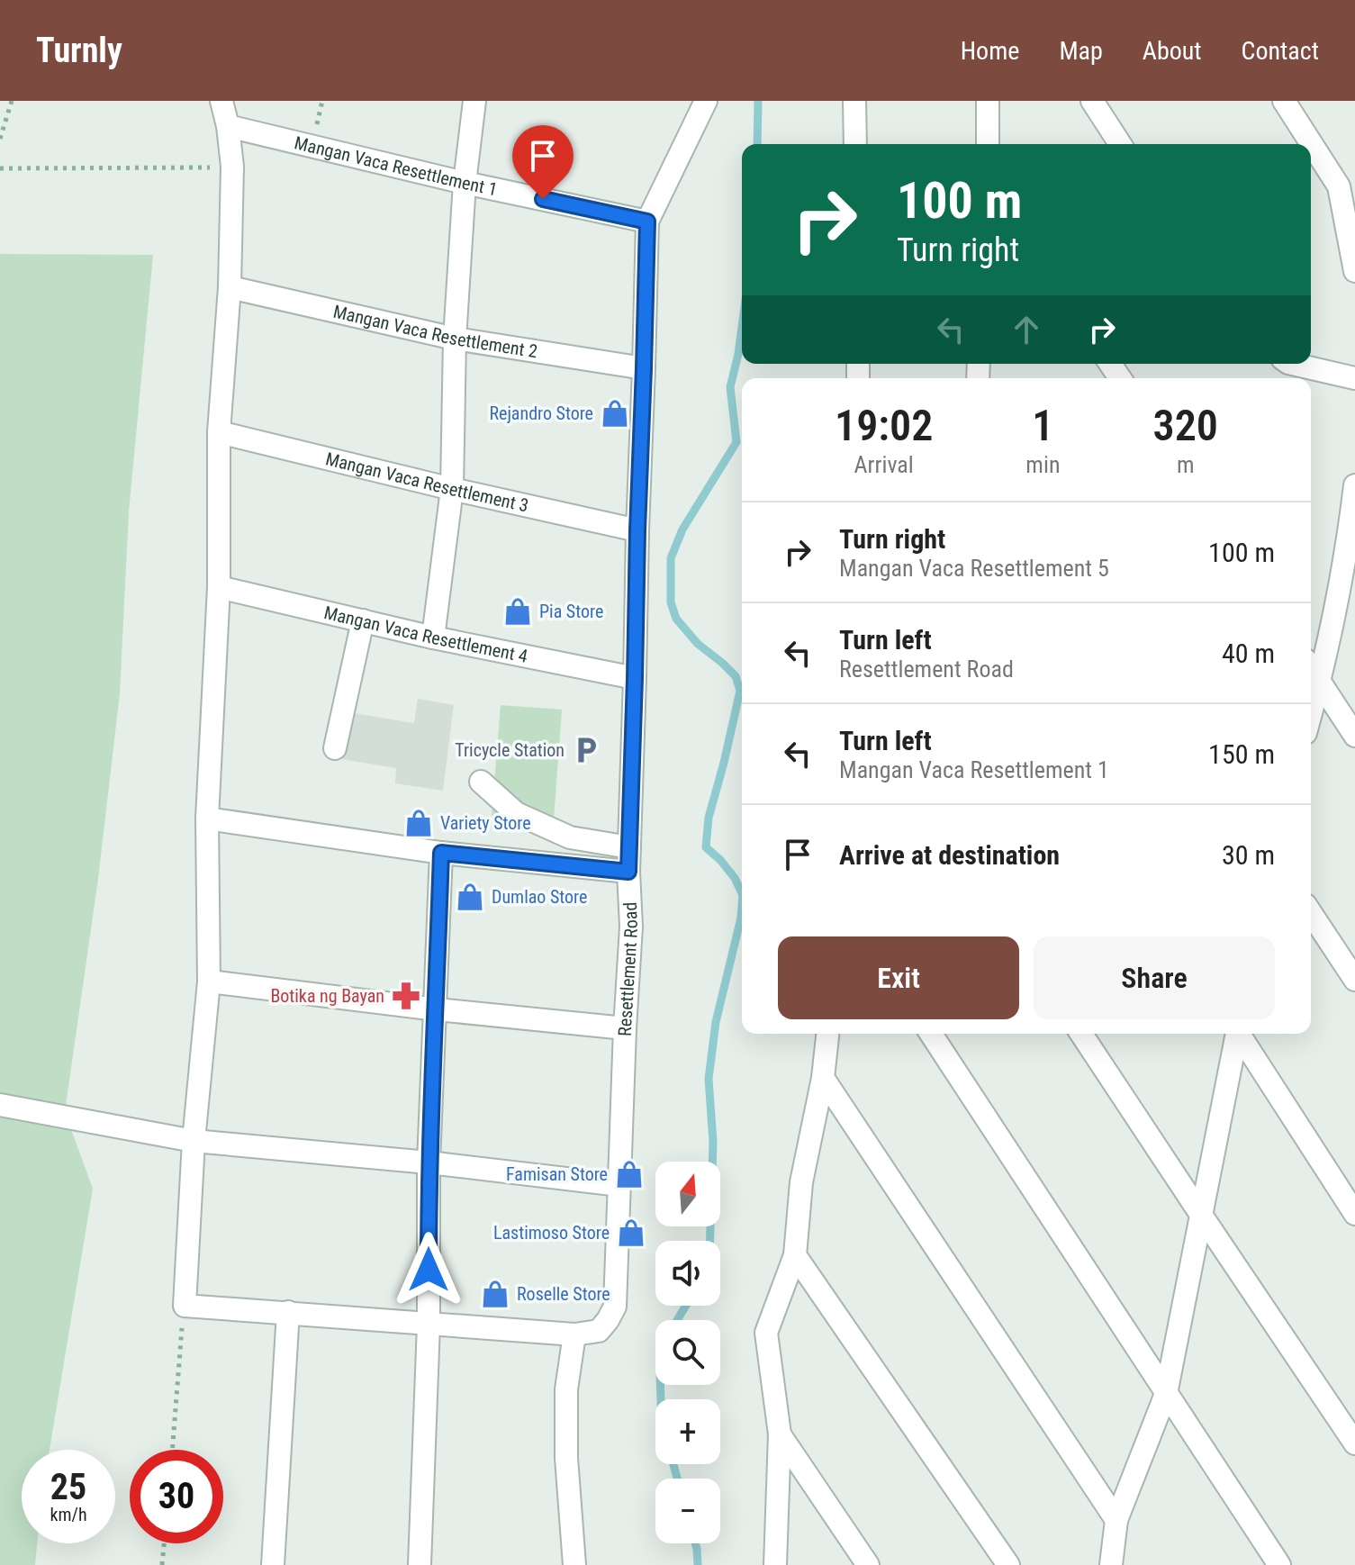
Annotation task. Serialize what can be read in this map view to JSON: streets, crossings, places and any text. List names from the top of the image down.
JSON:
{
  "streets": {
    "street": [
      "Mangan Vaca Resettlement 1",
      "Mangan Vaca Resettlement 2",
      "Mangan Vaca Resettlement 3",
      "Mangan Vaca Resettlement 4",
      "Resettlement Road"
    ]
  },
  "crossings": [
    ["Mangan Vaca Resettlement 1", "Resettlement Road"],
    ["Mangan Vaca Resettlement 2", "Resettlement Road"],
    ["Mangan Vaca Resettlement 3", "Resettlement Road"],
    ["Mangan Vaca Resettlement 4", "Resettlement Road"]
  ],
  "places": {
    "shop": [
      "Rejandro Store",
      "Pia Store",
      "Variety Store",
      "Dumlao Store",
      "Famisan Store",
      "Lastimoso Store",
      "Roselle Store"
    ],
    "parking": ["Tricycle Station"],
    "pharmacy": ["Botika ng Bayan"]
  },
  "north": "top",
  "page": {
    "header": "Turnly",
    "nav": [
      "Home",
      "Map",
      "About",
      "Contact"
    ],
    "turn": ["100 m", "Turn right"],
    "eta": [
      "19:02",
      "Arrival",
      "1",
      "min",
      "320",
      "m"
    ],
    "list": [
      {
        "name": "Turn right",
        "note": "Mangan Vaca Resettlement 5",
        "value": "100 m"
      },
      {
        "name": "Turn left",
        "note": "Resettlement Road",
        "value": "40 m"
      },
      {
        "name": "Turn left",
        "note": "Mangan Vaca Resettlement 1",
        "value": "150 m"
      },
      {
        "name": "Arrive at destination",
        "value": "30 m"
      }
    ],
    "buttons": ["Exit", "Share"],
    "map_buttons": ["+", "−"],
    "speed": "25 km/h",
    "limit": "30"
  }
}
